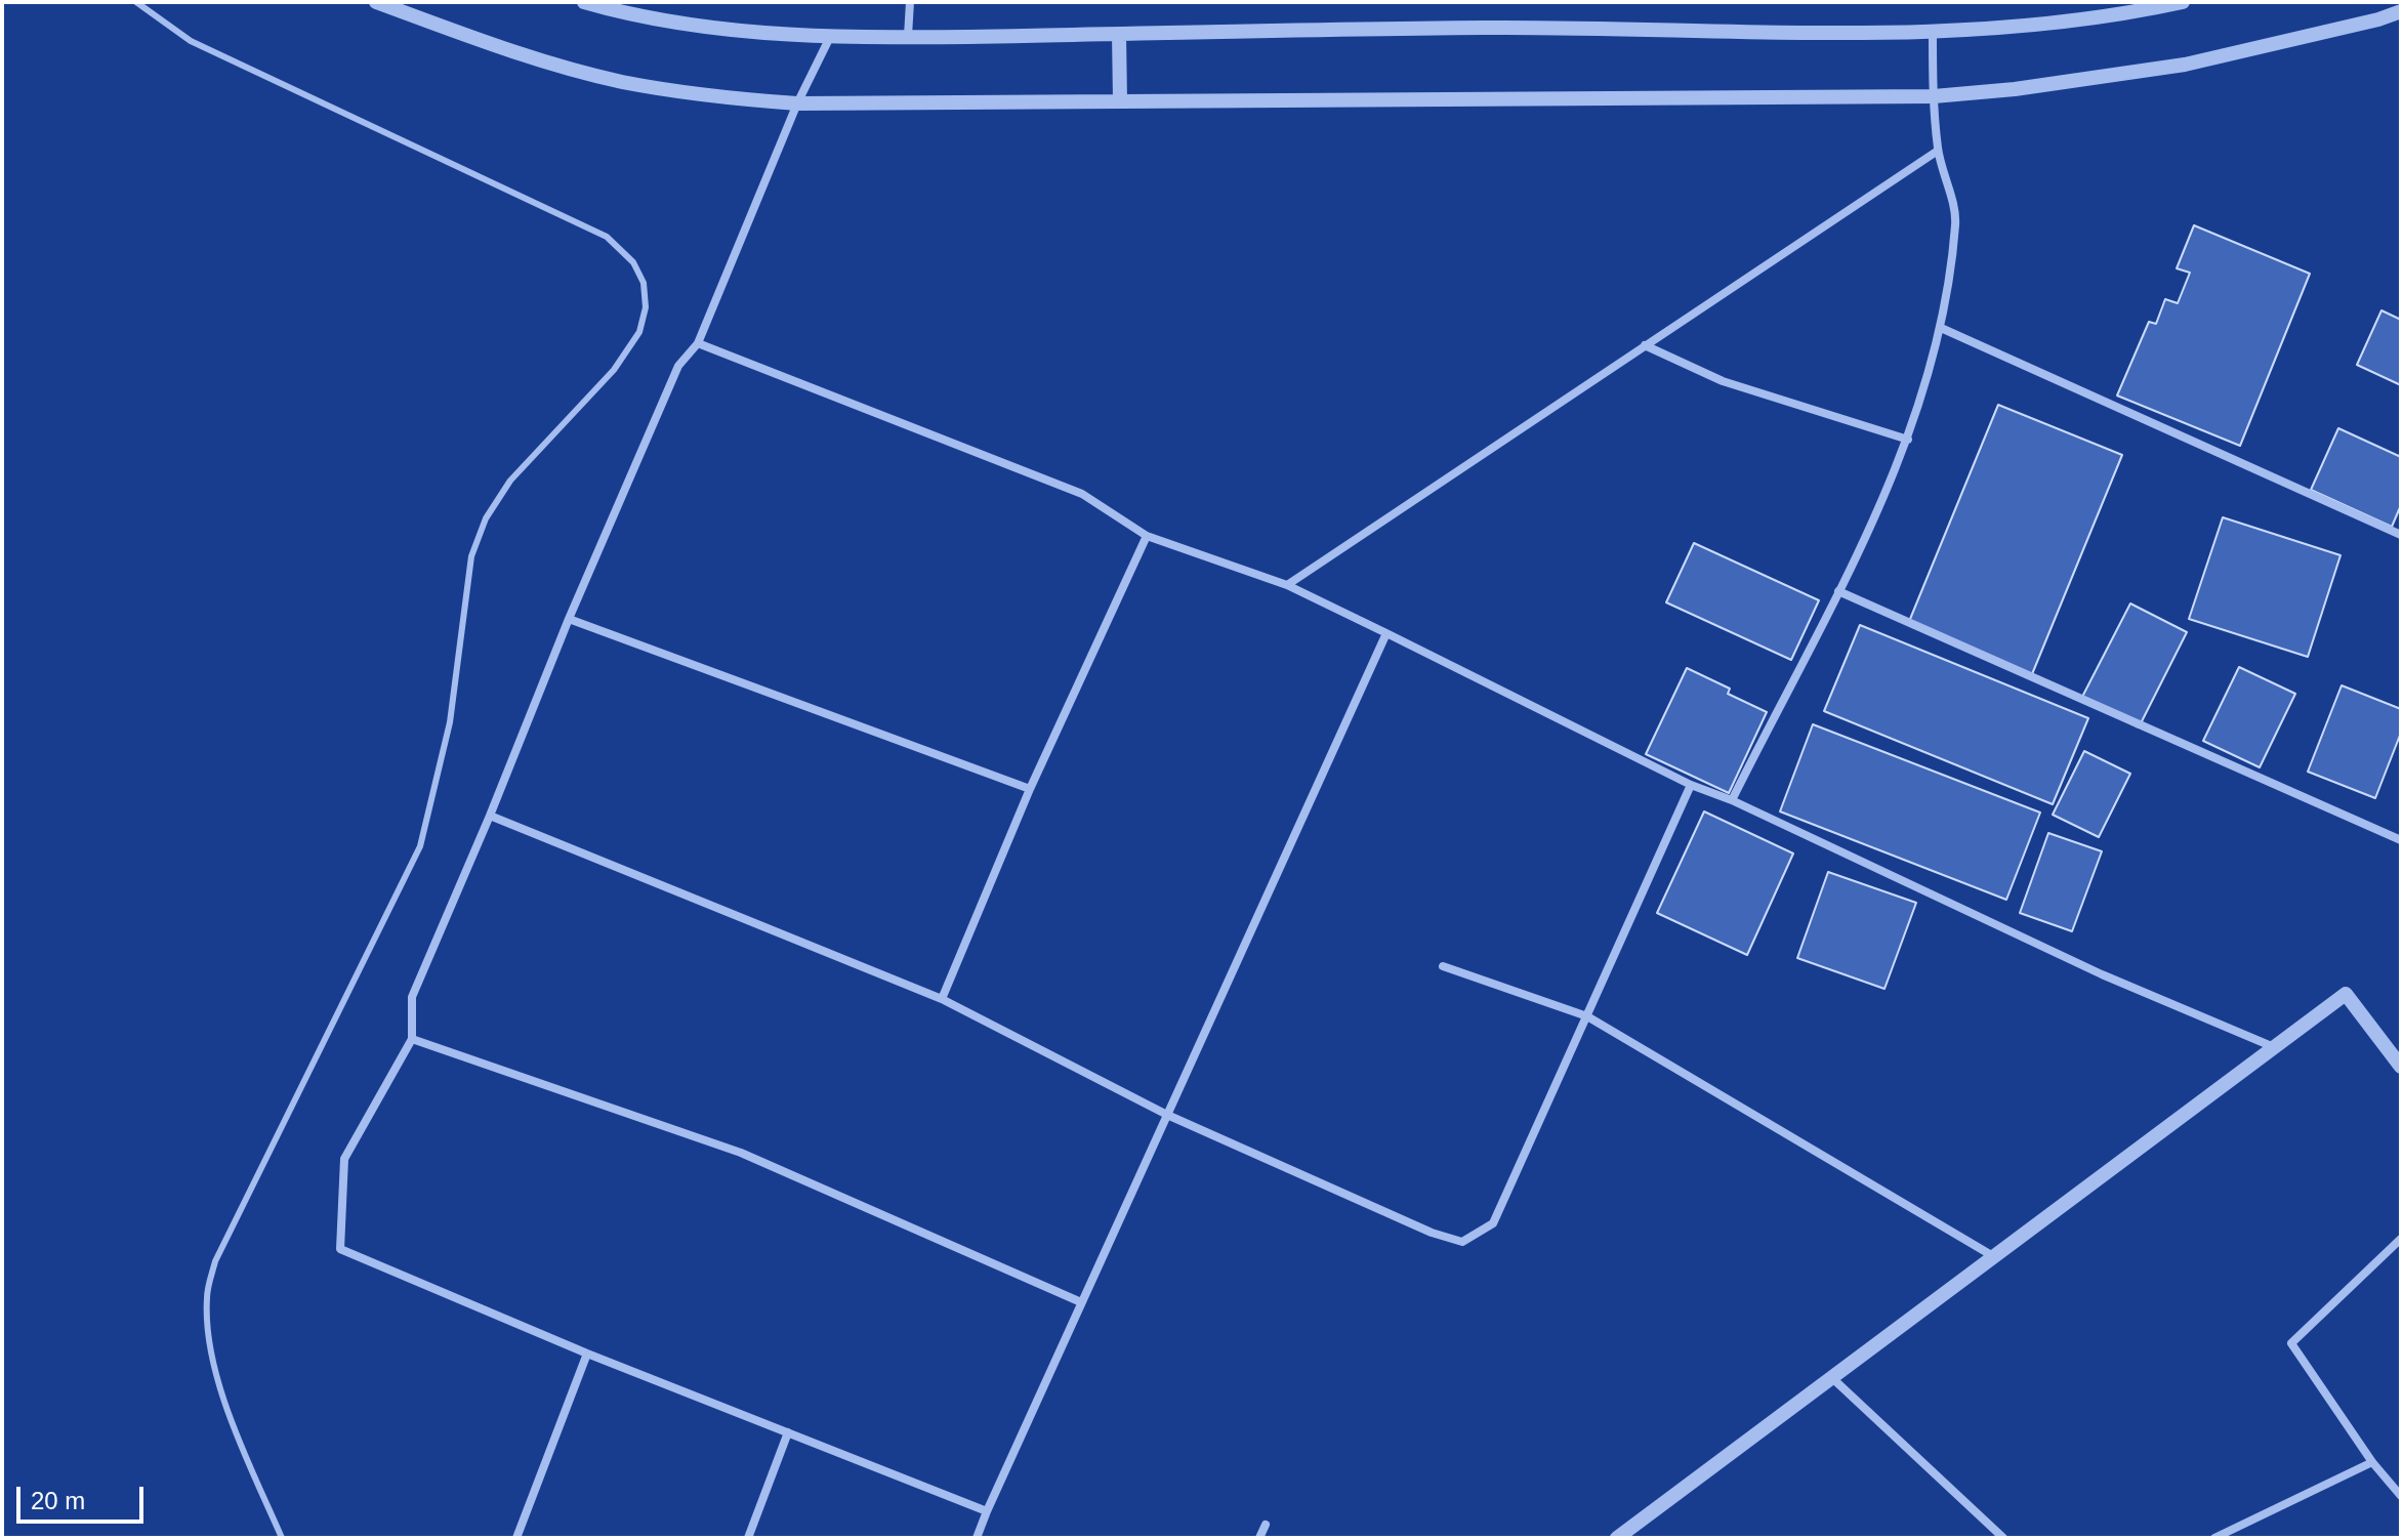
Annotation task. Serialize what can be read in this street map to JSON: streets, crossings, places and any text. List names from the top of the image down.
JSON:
{
  "scale_bar": "20 m"
}
